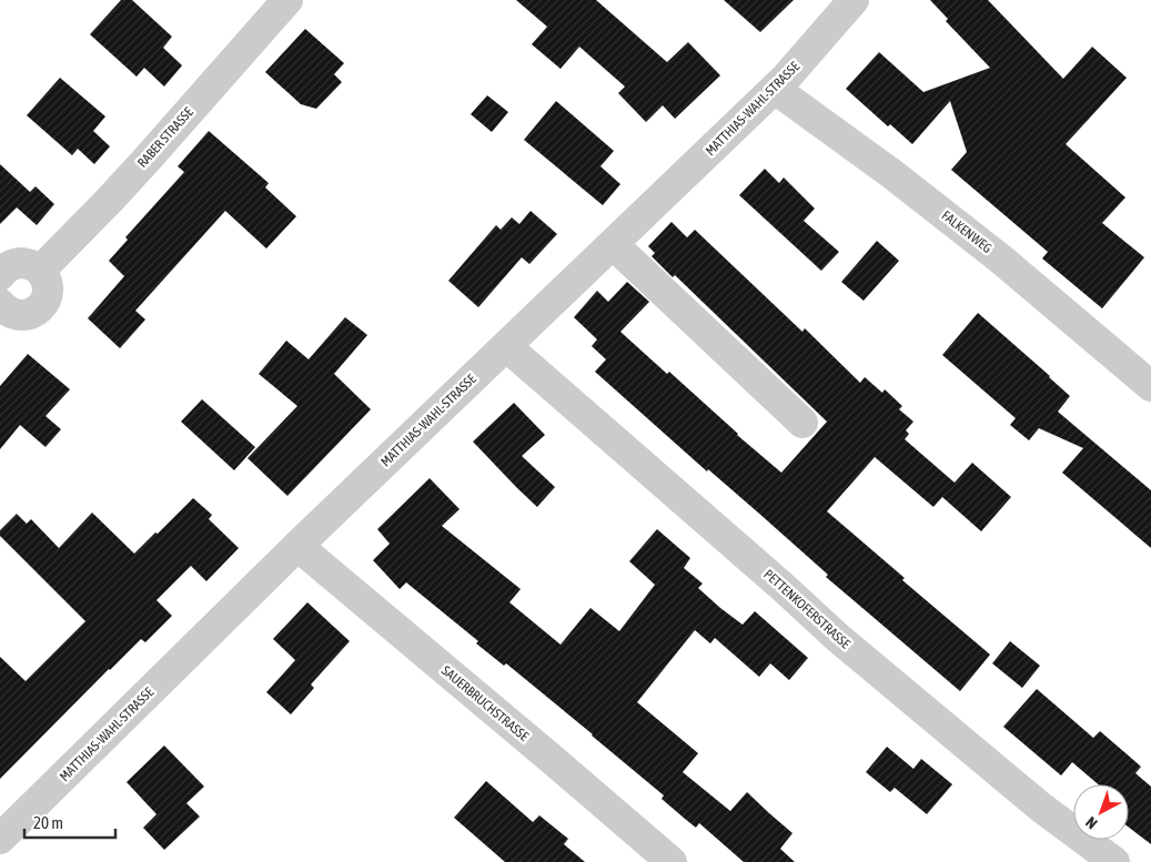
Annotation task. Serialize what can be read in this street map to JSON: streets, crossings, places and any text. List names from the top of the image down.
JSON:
{
  "streets": {
    "street": [
      "MATTHIAS-WAHL-STRASSE",
      "RABER STRASSE",
      "FALKENWEG",
      "PETTENKOFERSTRASSE",
      "SAUERBRUCHSTRASSE"
    ]
  },
  "crossings": [
    ["MATTHIAS-WAHL-STRASSE", "FALKENWEG"],
    ["MATTHIAS-WAHL-STRASSE", "PETTENKOFERSTRASSE"],
    ["MATTHIAS-WAHL-STRASSE", "SAUERBRUCHSTRASSE"]
  ],
  "scale_bar": "20 m",
  "north": "bottom left"
}
